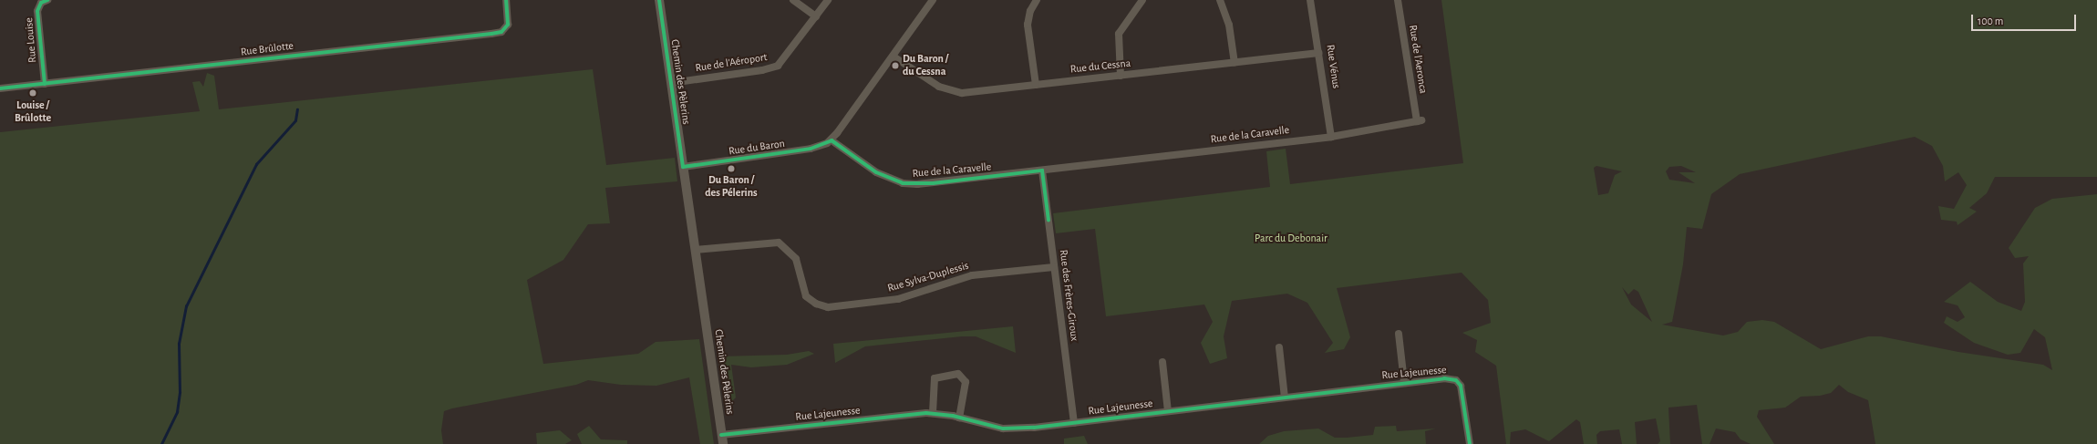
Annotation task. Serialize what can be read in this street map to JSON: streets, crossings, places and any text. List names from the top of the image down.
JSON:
{
  "streets": {
    "street": [
      "Rue Louise",
      "Rue Brûlotte",
      "Rue de l'Aeronca",
      "Rue de l'Aéroport",
      "Rue du Cessna",
      "Rue Vénus",
      "Chemin des Pèlerins",
      "Rue de la Caravelle",
      "Rue du Baron",
      "Rue Sylva-Duplessis",
      "Rue des Frères-Giroux",
      "Rue Lajeunesse"
    ]
  },
  "crossings": [
    ["Rue Louise", "Rue Brûlotte"],
    ["Rue de l'Aeronca", "Rue de la Caravelle"],
    ["Rue de l'Aéroport", "Chemin des Pèlerins"],
    ["Rue du Cessna", "Rue Vénus"],
    ["Rue Vénus", "Rue de la Caravelle"],
    ["Chemin des Pèlerins", "Rue du Baron"],
    ["Chemin des Pèlerins", "Rue Sylva-Duplessis"],
    ["Chemin des Pèlerins", "Rue Lajeunesse"],
    ["Rue de la Caravelle", "Rue du Baron"],
    ["Rue de la Caravelle", "Rue des Frères-Giroux"],
    ["Rue Sylva-Duplessis", "Rue des Frères-Giroux"],
    ["Rue des Frères-Giroux", "Rue Lajeunesse"]
  ],
  "parks": ["Parc du Debonair"],
  "places": ["Du Baron / du Cessna", "Louise / Brûlotte", "Du Baron / des Pélerins"],
  "scale_bar": "100 m"
}
